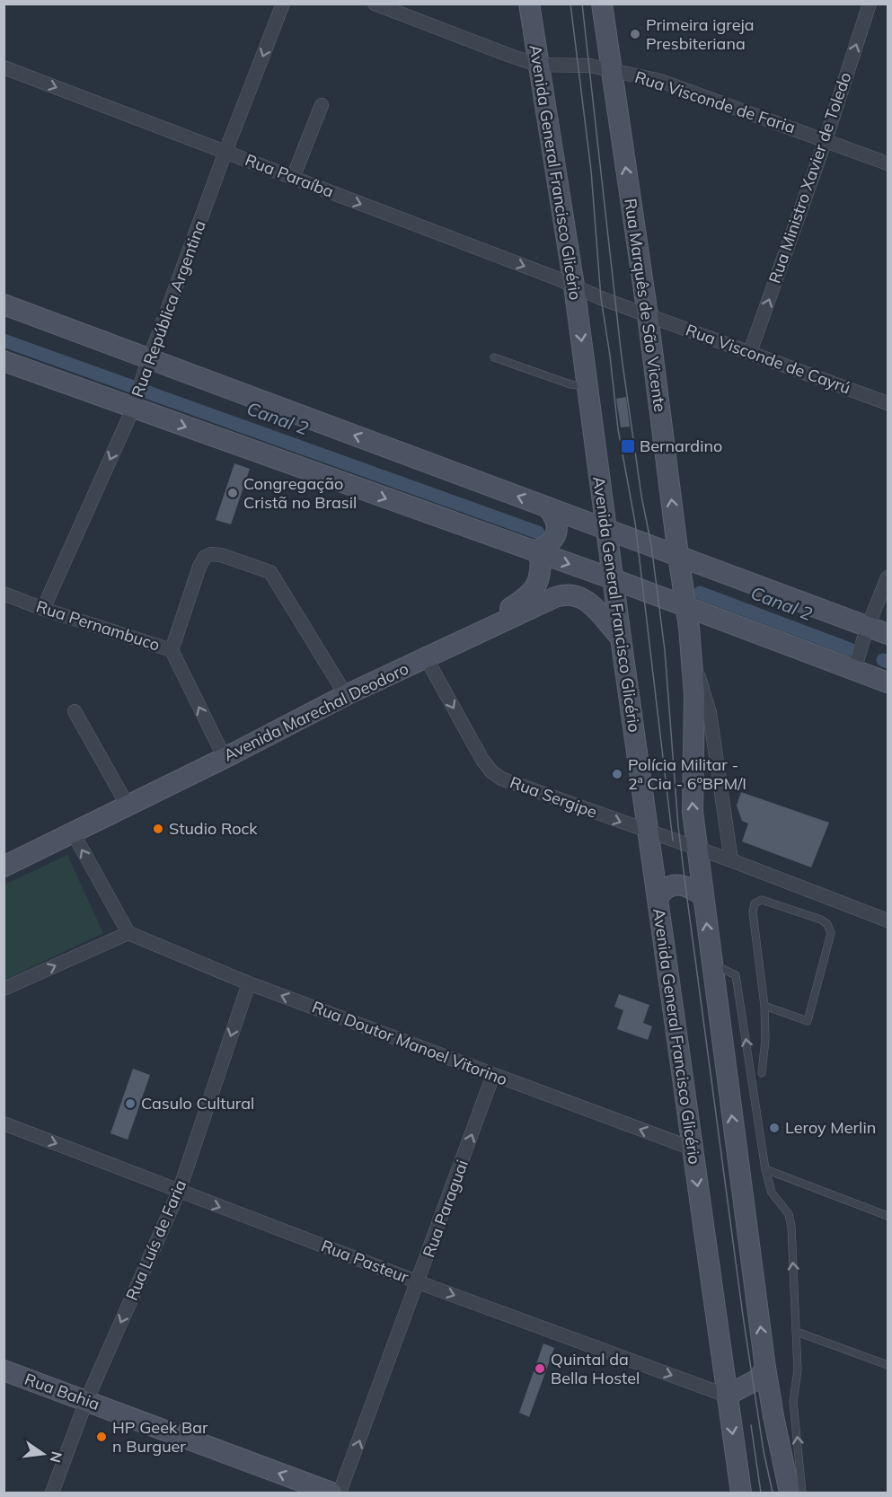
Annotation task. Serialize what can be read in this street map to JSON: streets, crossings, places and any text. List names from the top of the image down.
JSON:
{
  "streets": {
    "main road": [
      "Avenida General Francisco Glicério",
      "Rua Marquês de São Vicente",
      "Avenida Marechal Deodoro",
      "Rua Bahia"
    ],
    "street": [
      "Rua Visconde de Faria",
      "Rua Paraíba",
      "Rua Ministro Xavier de Toledo",
      "Rua República Argentina",
      "Rua Visconde de Cayrú",
      "Rua Pernambuco",
      "Rua Sergipe",
      "Rua Doutor Manoel Vitorino",
      "Rua Paraguai",
      "Rua Luís de Faria",
      "Rua Pasteur"
    ]
  },
  "crossings": [
    ["Rua Visconde de Faria", "Avenida General Francisco Glicério"],
    ["Rua Visconde de Faria", "Rua Ministro Xavier de Toledo"],
    ["Rua Visconde de Faria", "Rua Marquês de São Vicente"],
    ["Avenida General Francisco Glicério", "Rua Paraíba"],
    ["Avenida General Francisco Glicério", "Avenida Marechal Deodoro"],
    ["Avenida General Francisco Glicério", "Rua Sergipe"],
    ["Avenida General Francisco Glicério", "Rua Doutor Manoel Vitorino"],
    ["Avenida General Francisco Glicério", "Rua Pasteur"],
    ["Rua Paraíba", "Rua Marquês de São Vicente"],
    ["Rua Paraíba", "Rua República Argentina"],
    ["Rua Paraíba", "Rua Visconde de Cayrú"],
    ["Rua Ministro Xavier de Toledo", "Rua Visconde de Cayrú"],
    ["Rua Marquês de São Vicente", "Rua Visconde de Cayrú"],
    ["Rua Marquês de São Vicente", "Rua Sergipe"],
    ["Rua República Argentina", "Rua Pernambuco"],
    ["Rua Pernambuco", "Avenida Marechal Deodoro"],
    ["Avenida Marechal Deodoro", "Rua Sergipe"],
    ["Rua Doutor Manoel Vitorino", "Rua Paraguai"],
    ["Rua Doutor Manoel Vitorino", "Rua Luís de Faria"],
    ["Rua Paraguai", "Rua Pasteur"],
    ["Rua Luís de Faria", "Rua Pasteur"],
    ["Rua Luís de Faria", "Rua Bahia"]
  ],
  "one_way": [
    "Rua Paraíba",
    "Rua Ministro Xavier de Toledo",
    "Rua Marquês de São Vicente",
    "Rua República Argentina",
    "Rua Sergipe",
    "Rua Doutor Manoel Vitorino",
    "Rua Paraguai",
    "Rua Luís de Faria",
    "Rua Pasteur",
    "Rua Bahia"
  ],
  "water": ["Canal 2"],
  "places": {
    "other": [
      "Primeira igreja Presbiteriana",
      "Congregação Cristã no Brasil",
      "Polícia Militar - 2ª Cia - 6ºBPM/I",
      "Studio Rock",
      "Casulo Cultural",
      "Leroy Merlin",
      "Quintal da Bella Hostel",
      "HP Geek Bar n Burguer"
    ],
    "transit": ["Bernardino"]
  },
  "north": "right"
}
